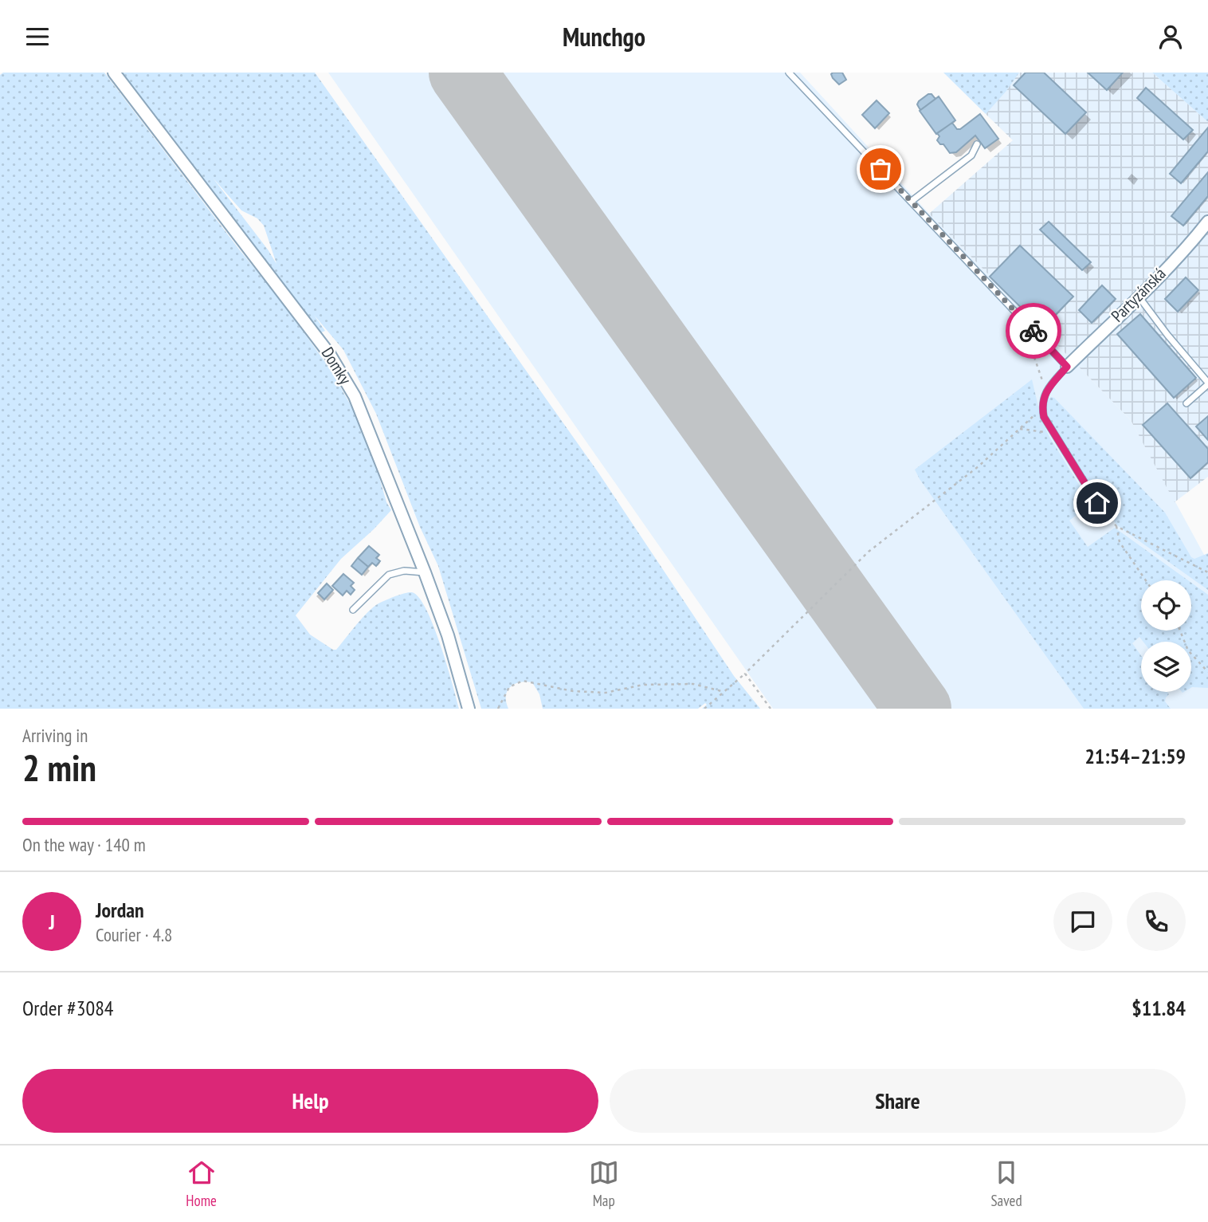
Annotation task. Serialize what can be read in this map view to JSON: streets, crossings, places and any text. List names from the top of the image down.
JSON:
{
  "streets": {
    "street": ["Partyzánská", "Domky"]
  },
  "page": {
    "header": "Munchgo",
    "heading": ["2 min", "Arriving in", "21:54–21:59"],
    "panel": [
      "Jordan",
      "Courier · 4.8",
      "Order #3084",
      "$11.84"
    ],
    "bar": "On the way · 140 m",
    "round": "J",
    "buttons": ["Help", "Share"],
    "tabs": ["Home", "Map", "Saved"]
  }
}
